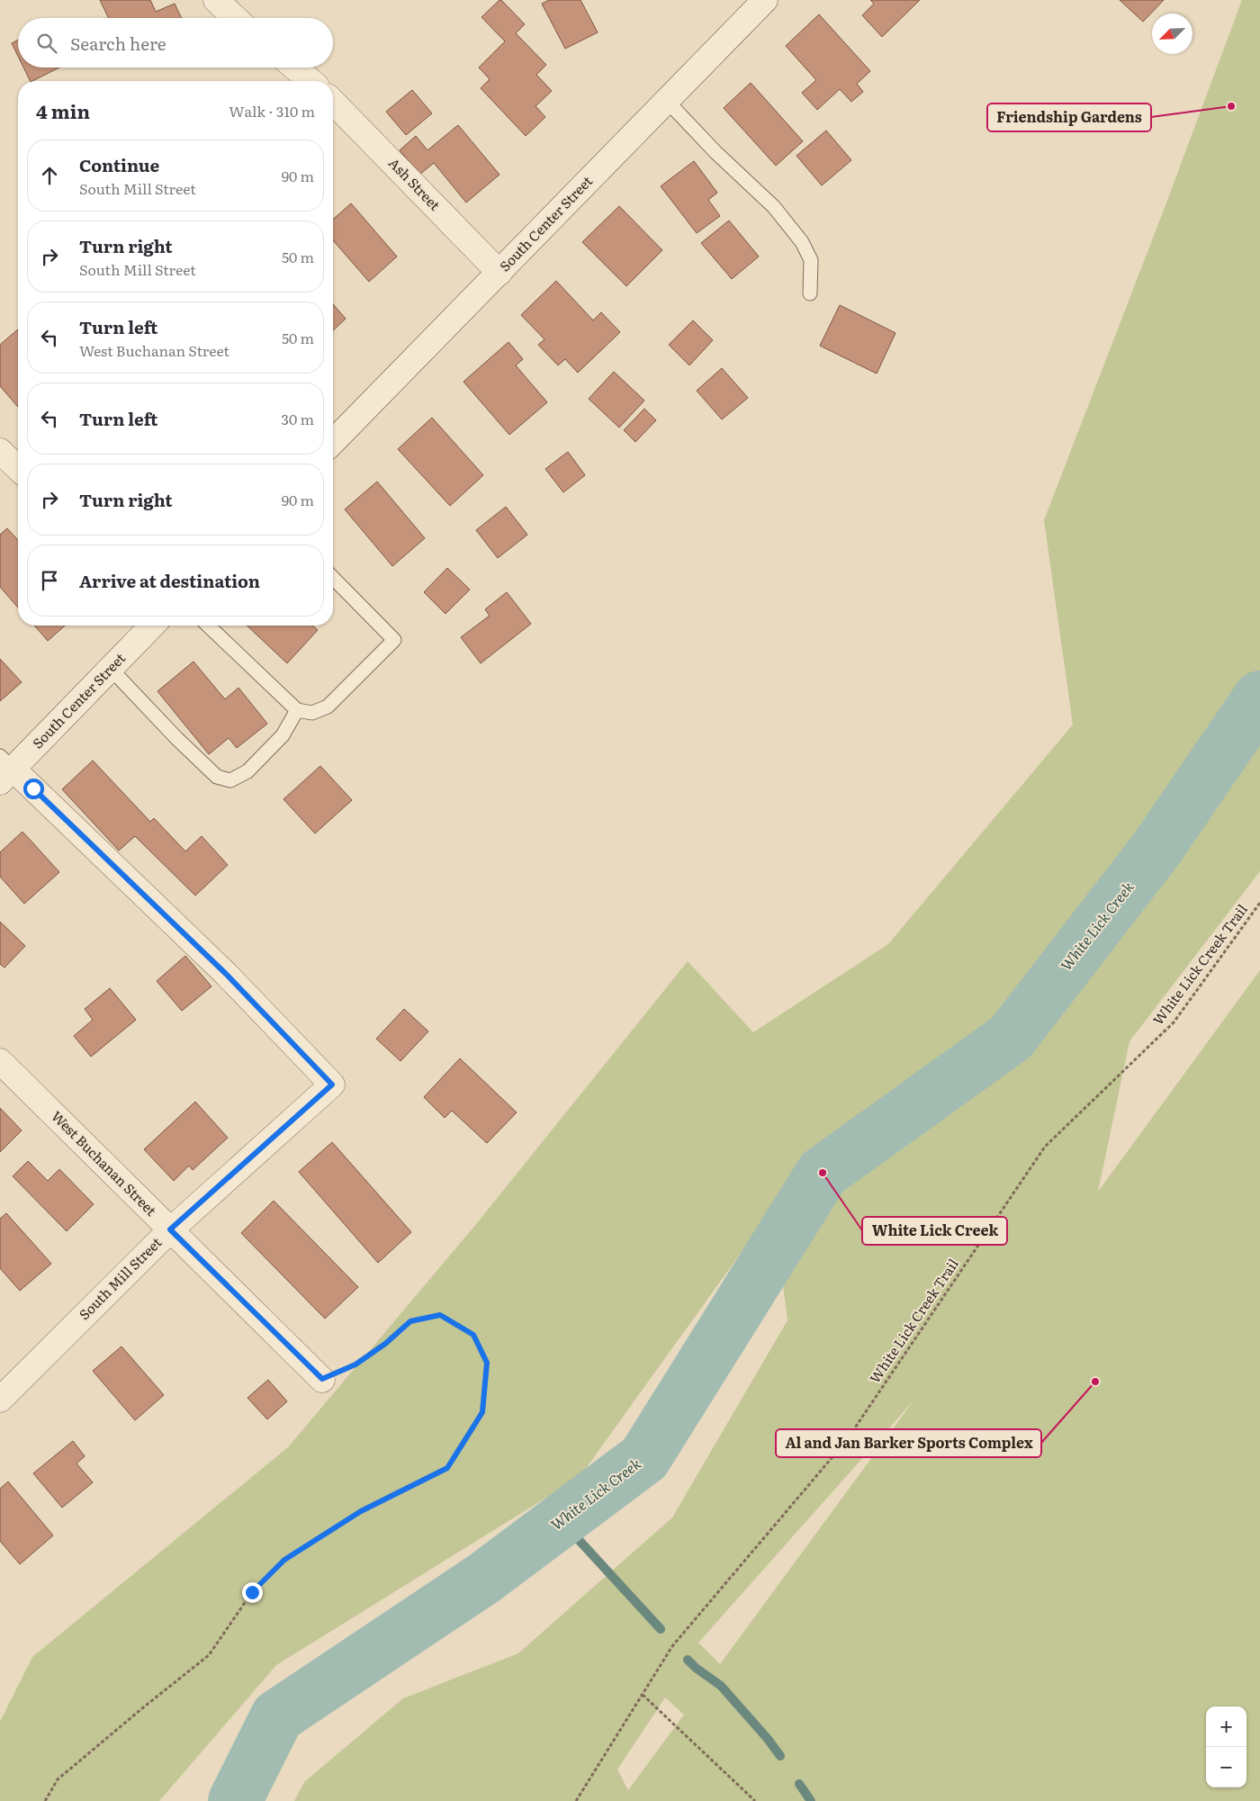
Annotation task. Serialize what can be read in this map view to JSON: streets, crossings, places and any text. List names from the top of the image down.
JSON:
{
  "streets": {
    "street": [
      "Ash Street",
      "South Center Street",
      "West Buchanan Street",
      "South Mill Street"
    ],
    "path": ["White Lick Creek Trail"]
  },
  "crossings": [
    ["Ash Street", "South Center Street"],
    ["South Center Street", "South Mill Street"],
    ["West Buchanan Street", "South Mill Street"]
  ],
  "water": ["White Lick Creek"],
  "places": ["Friendship Gardens", "White Lick Creek", "Al and Jan Barker Sports Complex"],
  "north": "bottom left",
  "page": {
    "search": "Search here",
    "heading": ["4 min", "Walk · 310 m"],
    "list": [
      ["Continue", "South Mill Street", "90 m"],
      ["Turn right", "South Mill Street", "50 m"],
      ["Turn left", "West Buchanan Street", "50 m"],
      ["Turn left", "30 m"],
      ["Turn right", "90 m"],
      "Arrive at destination"
    ],
    "map_buttons": ["+", "−"]
  }
}
